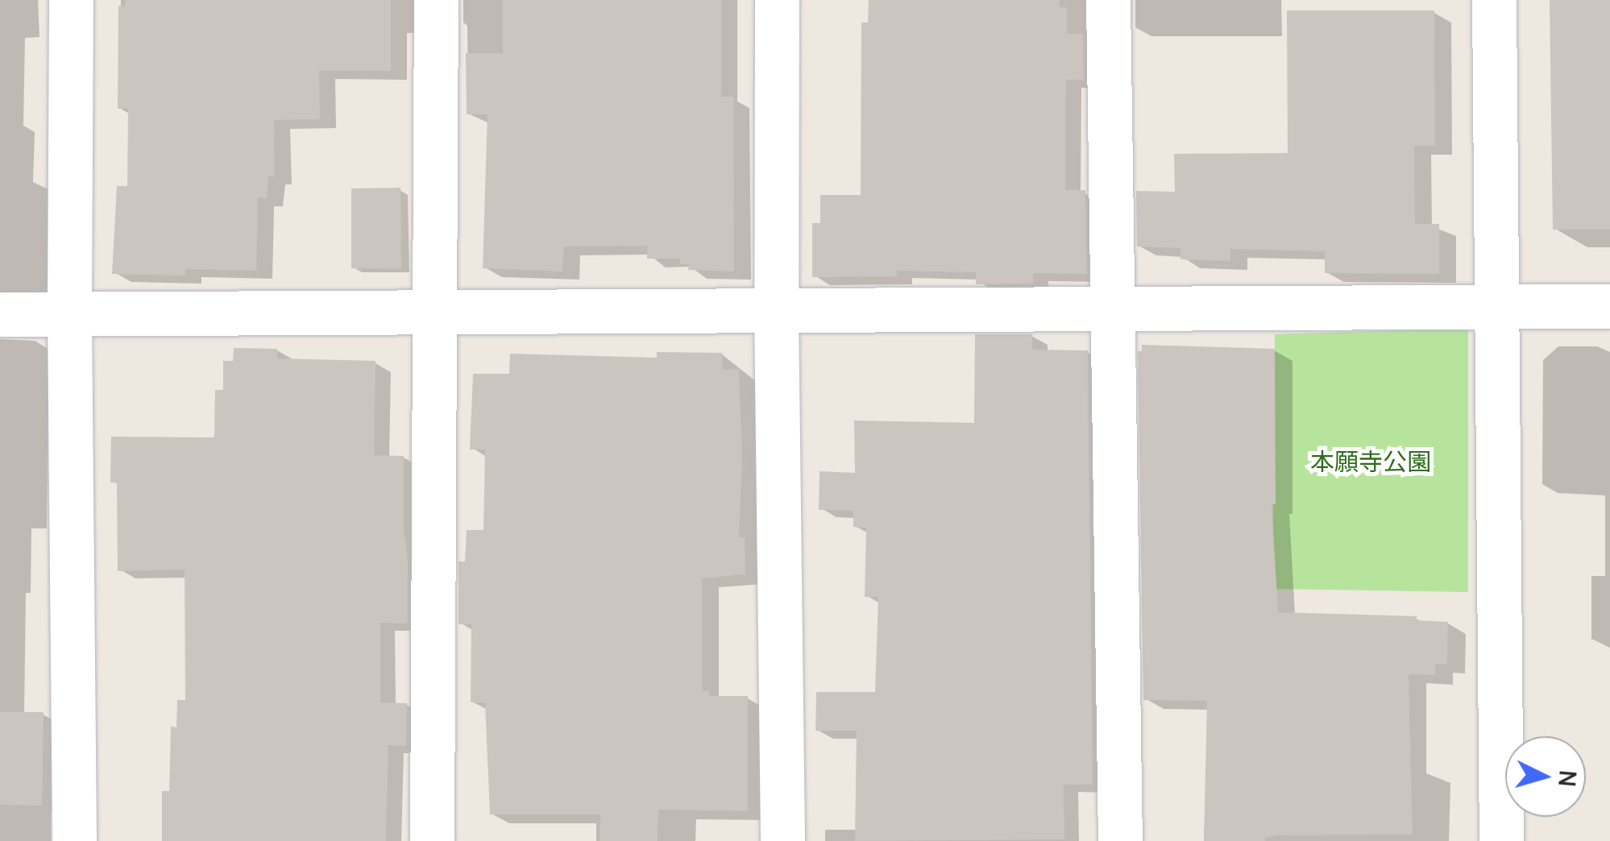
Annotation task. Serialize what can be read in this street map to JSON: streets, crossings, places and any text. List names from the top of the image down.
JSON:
{
  "parks": ["本願寺公園"],
  "north": "right"
}
